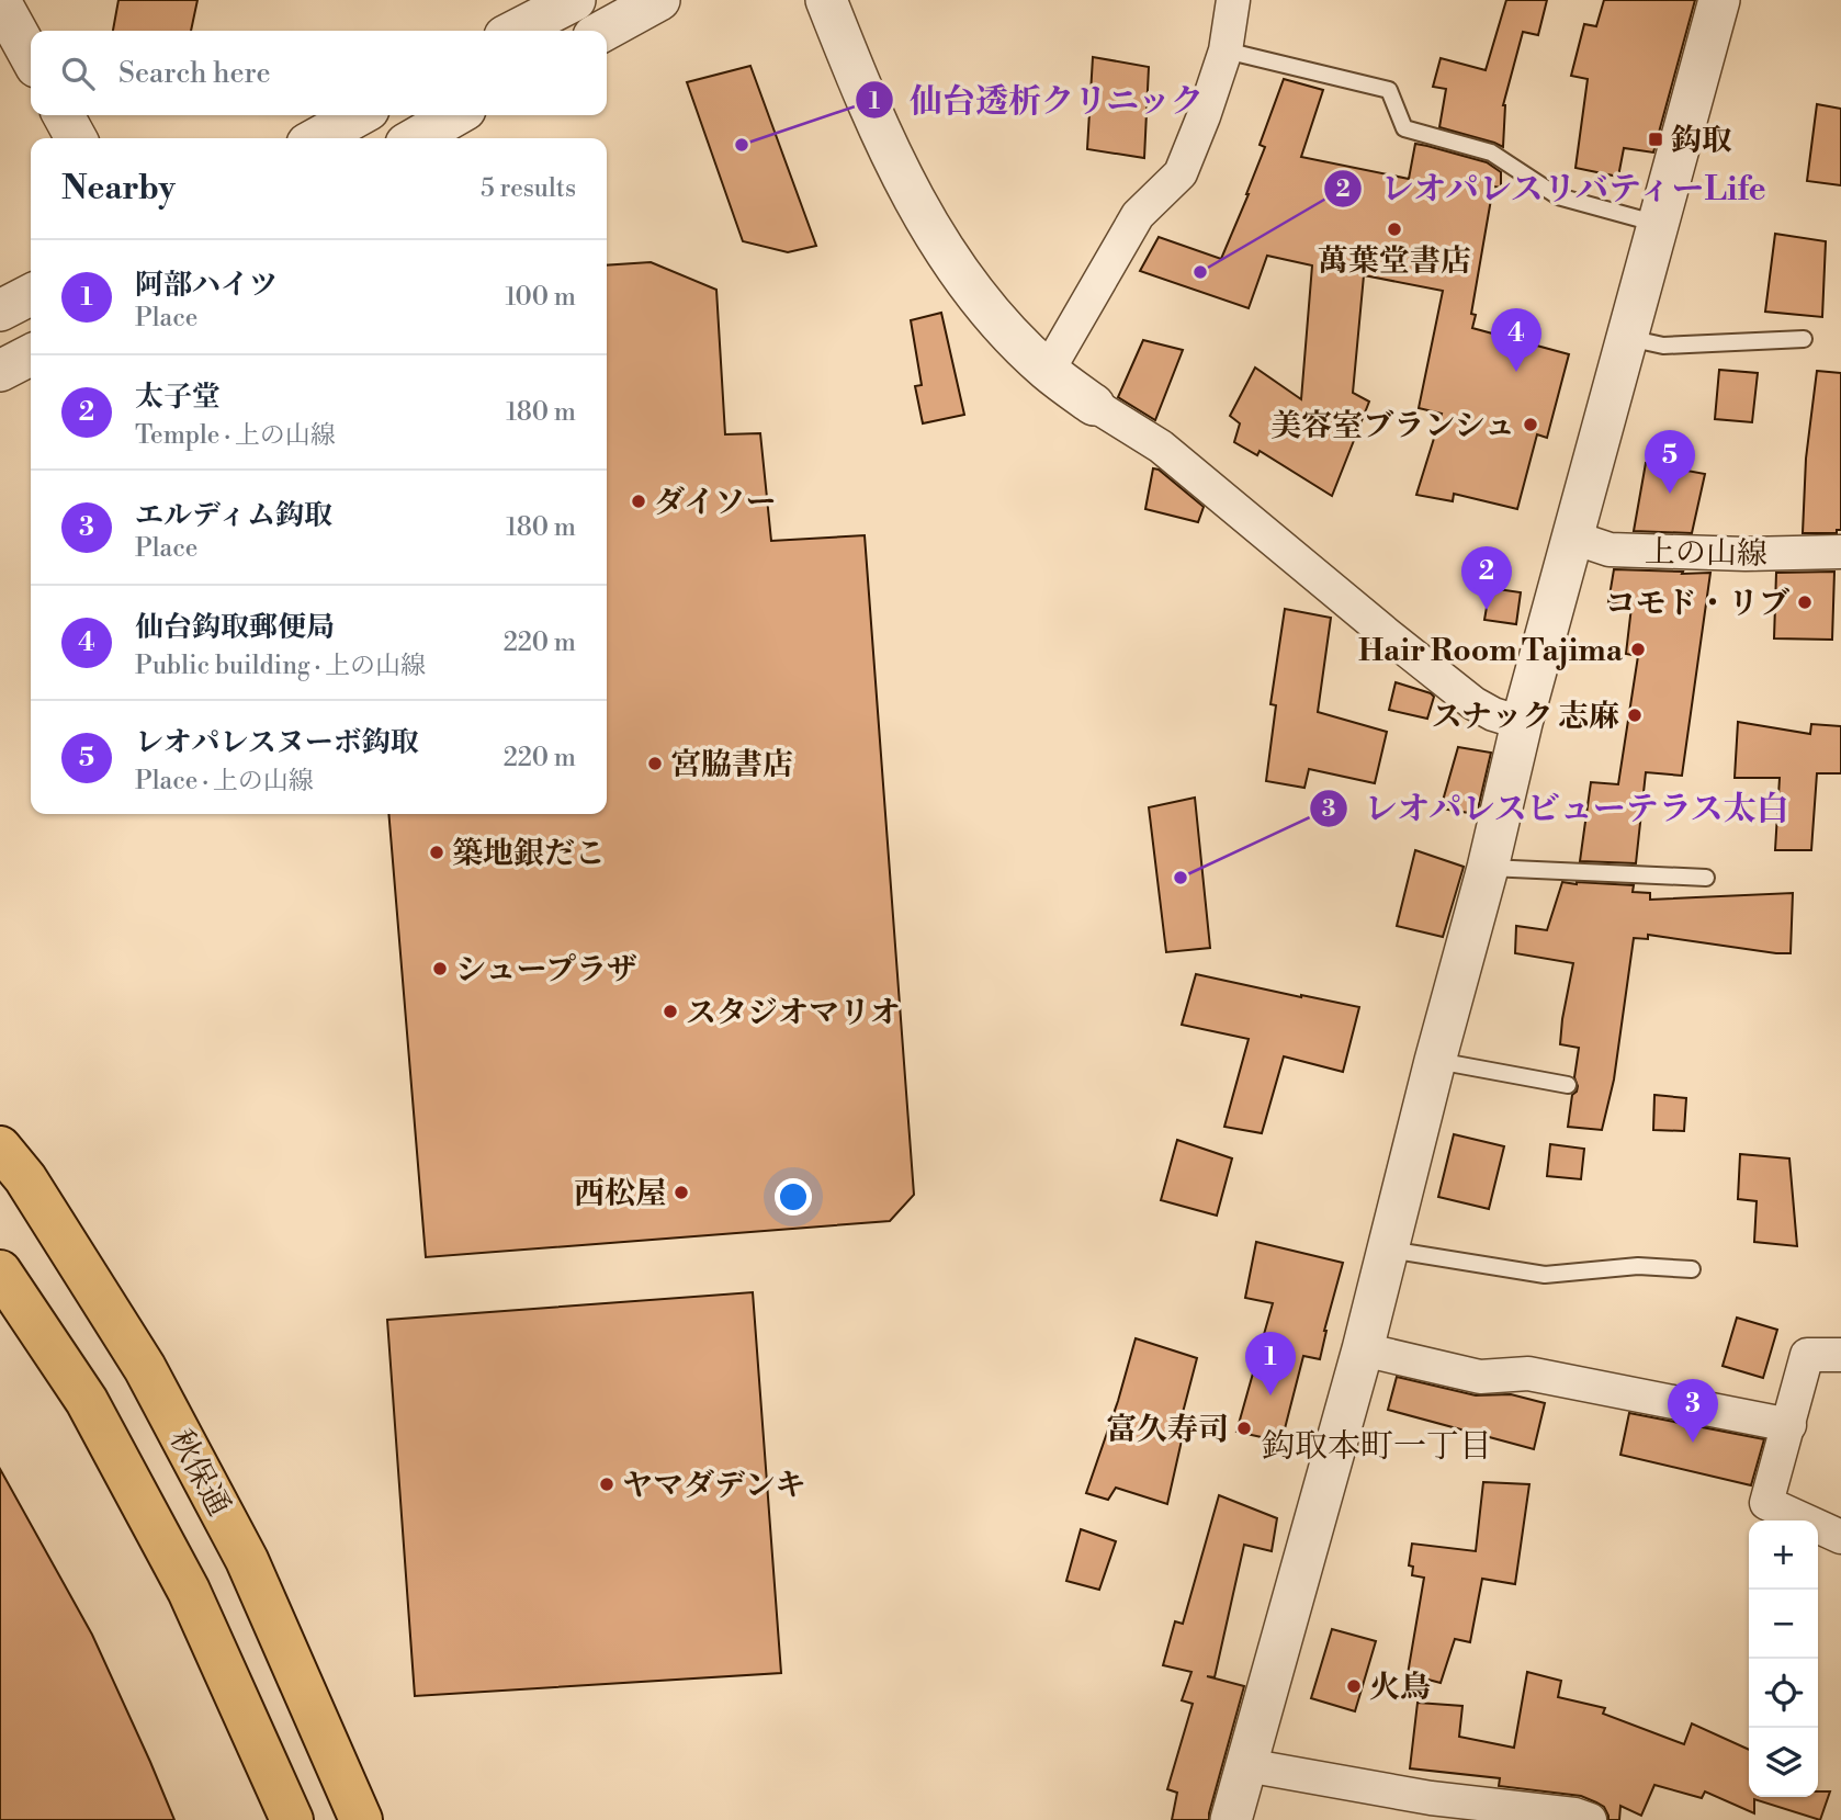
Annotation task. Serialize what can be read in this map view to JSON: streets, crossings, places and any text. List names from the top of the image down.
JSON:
{
  "streets": {
    "highway": ["秋保通"],
    "street": ["上の山線"]
  },
  "districts": ["鈎取本町一丁目"],
  "places": {
    "transit": ["鈎取"],
    "other": [
      "仙台透析クリニック",
      "萬葉堂書店",
      "レオパレスリバティーLife",
      "美容室ブランシュ",
      "ダイソー",
      "コモド・リブ",
      "Hair Room Tajima",
      "スナック 志麻",
      "宮脇書店",
      "築地銀だこ",
      "レオパレスビューテラス太白",
      "シュープラザ",
      "スタジオマリオ",
      "西松屋",
      "富久寿司",
      "ヤマダデンキ",
      "火鳥"
    ]
  },
  "page": {
    "search": "Search here",
    "heading": ["Nearby", "5 results"],
    "list": [
      {
        "mark": "1",
        "name": "阿部ハイツ",
        "note": "Place",
        "value": "100 m"
      },
      {
        "mark": "2",
        "name": "太子堂",
        "note": "Temple · 上の山線",
        "value": "180 m"
      },
      {
        "mark": "3",
        "name": "エルディム鈎取",
        "note": "Place",
        "value": "180 m"
      },
      {
        "mark": "4",
        "name": "仙台鈎取郵便局",
        "note": "Public building · 上の山線",
        "value": "220 m"
      },
      {
        "mark": "5",
        "name": "レオパレスヌーボ鈎取",
        "note": "Place · 上の山線",
        "value": "220 m"
      }
    ],
    "pins": [
      "4",
      "5",
      "2",
      "1",
      "3"
    ],
    "map_buttons": ["+", "−"]
  }
}
